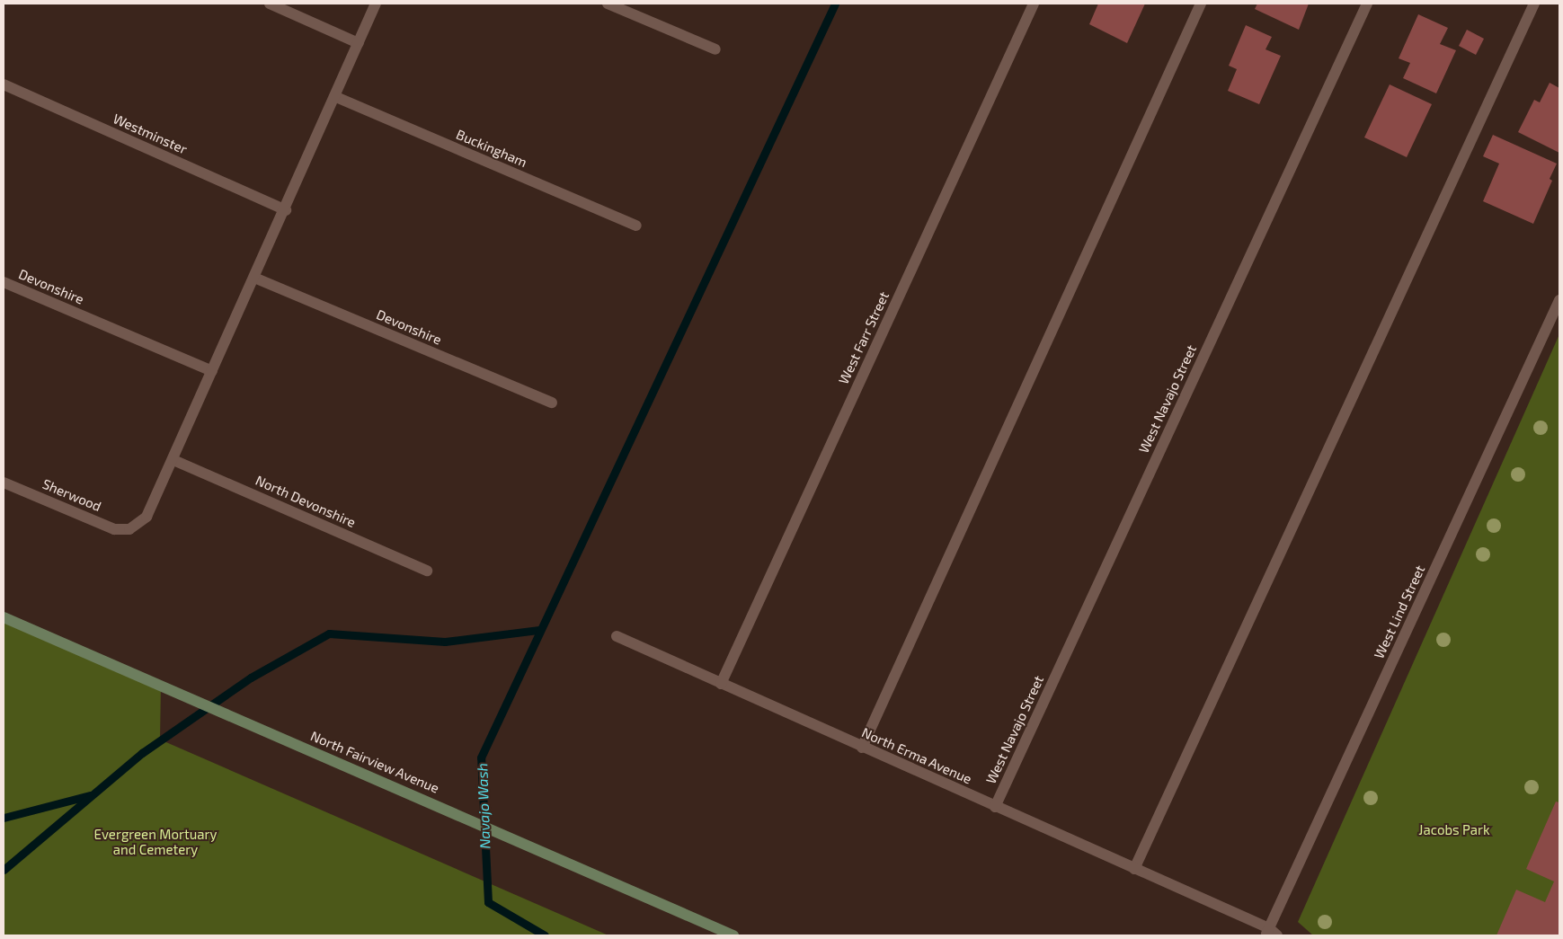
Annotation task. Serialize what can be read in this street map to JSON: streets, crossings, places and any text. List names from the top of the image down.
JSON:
{
  "streets": {
    "street": [
      "Westminster",
      "Buckingham",
      "Devonshire",
      "West Farr Street",
      "West Navajo Street",
      "Sherwood",
      "North Devonshire",
      "West Lind Street",
      "North Erma Avenue",
      "North Fairview Avenue"
    ]
  },
  "crossings": [
    ["West Farr Street", "North Erma Avenue"],
    ["West Navajo Street", "North Erma Avenue"],
    ["Sherwood", "North Devonshire"],
    ["West Lind Street", "North Erma Avenue"]
  ],
  "water": ["Navajo Wash"],
  "parks": ["Jacobs Park", "Evergreen Mortuary and Cemetery"]
}
